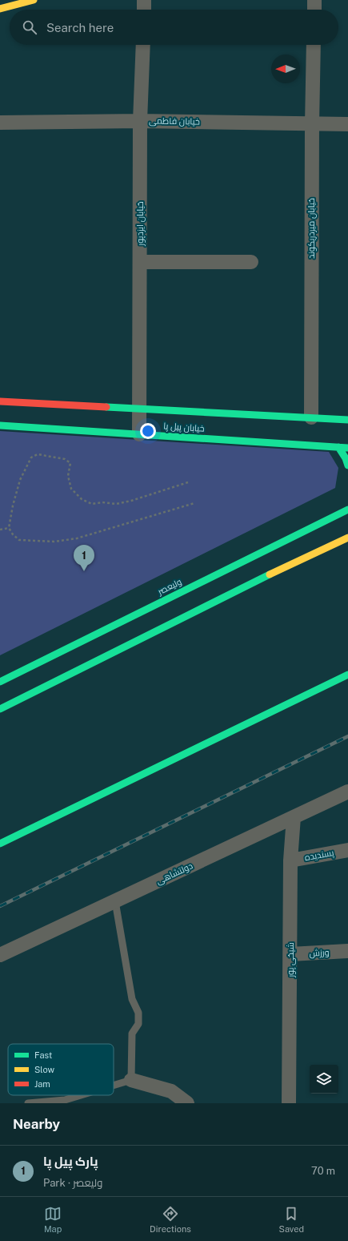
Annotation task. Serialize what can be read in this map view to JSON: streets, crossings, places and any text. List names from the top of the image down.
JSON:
{
  "streets": {
    "street": [
      "خیابان فاطمی",
      "خیابان ایزدپور",
      "خیابان میردریکوند",
      "خیابان پیل پا",
      "ولیعصر",
      "پسندیده",
      "دولتشاهی",
      "ورزش",
      "شیخی پور"
    ]
  },
  "crossings": [
    ["خیابان فاطمی", "خیابان ایزدپور"],
    ["خیابان فاطمی", "خیابان میردریکوند"],
    ["خیابان ایزدپور", "خیابان پیل پا"],
    ["خیابان میردریکوند", "خیابان پیل پا"],
    ["پسندیده", "شیخی پور"],
    ["دولتشاهی", "شیخی پور"],
    ["ورزش", "شیخی پور"]
  ],
  "legend": ["Fast", "Slow", "Jam"],
  "north": "left",
  "page": {
    "search": "Search here",
    "pins": "1",
    "heading": "Nearby",
    "list": [
      {
        "mark": "1",
        "name": "پارک پیل پا",
        "note": "Park · ولیعصر",
        "value": "70 m"
      }
    ],
    "nav": ["Map", "Directions", "Saved"]
  }
}
